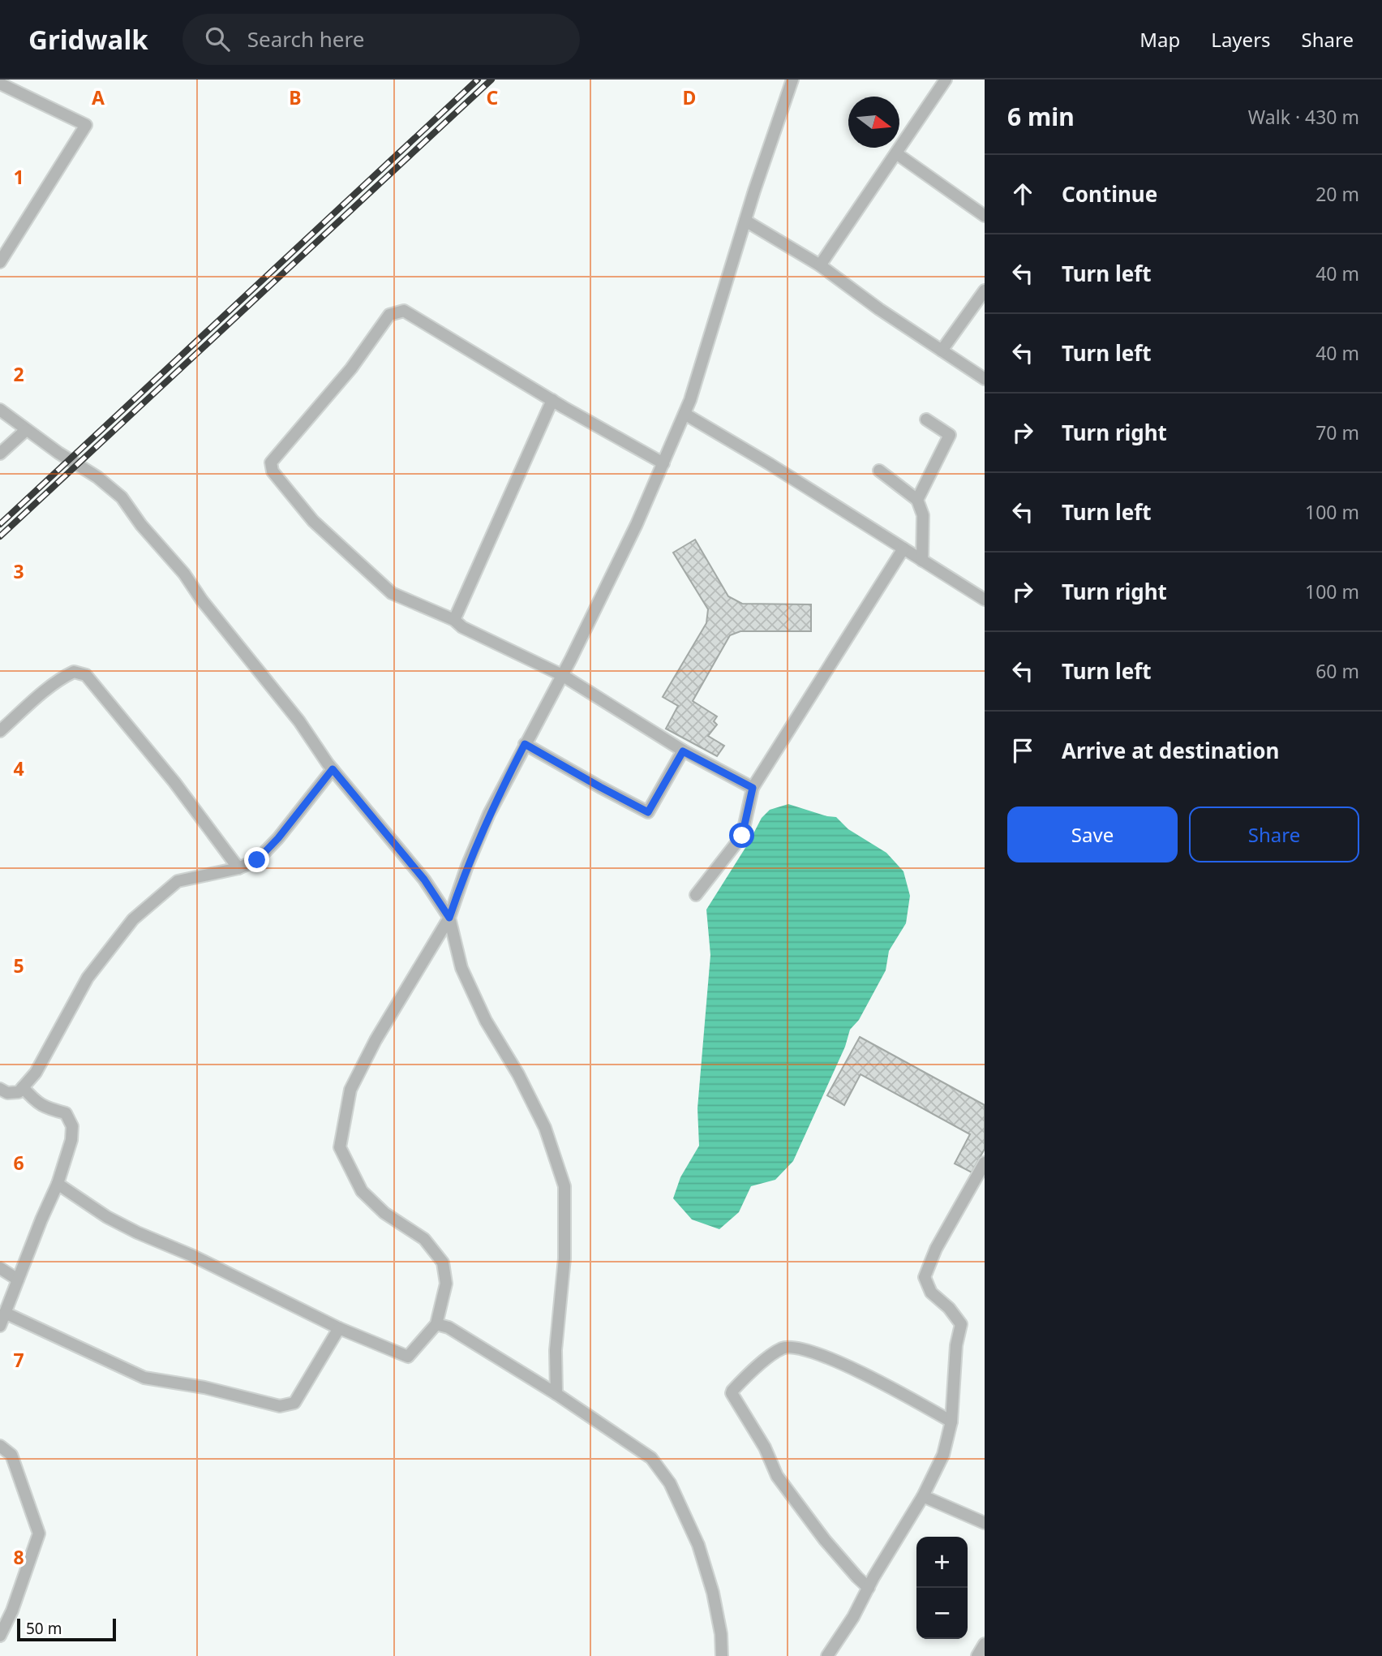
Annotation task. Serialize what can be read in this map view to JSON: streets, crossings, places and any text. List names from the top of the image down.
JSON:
{
  "scale_bar": "50 m",
  "north": "right",
  "page": {
    "header": "Gridwalk",
    "search": "Search here",
    "nav": ["Map", "Layers", "Share"],
    "heading": ["6 min", "Walk · 430 m"],
    "list": [
      ["Continue", "20 m"],
      ["Turn left", "40 m"],
      ["Turn left", "40 m"],
      ["Turn right", "70 m"],
      ["Turn left", "100 m"],
      ["Turn right", "100 m"],
      ["Turn left", "60 m"],
      "Arrive at destination"
    ],
    "buttons": ["Save", "Share"],
    "map_buttons": ["+", "−"],
    "scale": "50 m"
  },
  "grid": {
    "columns": [
      "A",
      "B",
      "C",
      "D"
    ],
    "rows": [
      "1",
      "2",
      "3",
      "4",
      "5",
      "6",
      "7",
      "8"
    ]
  }
}
